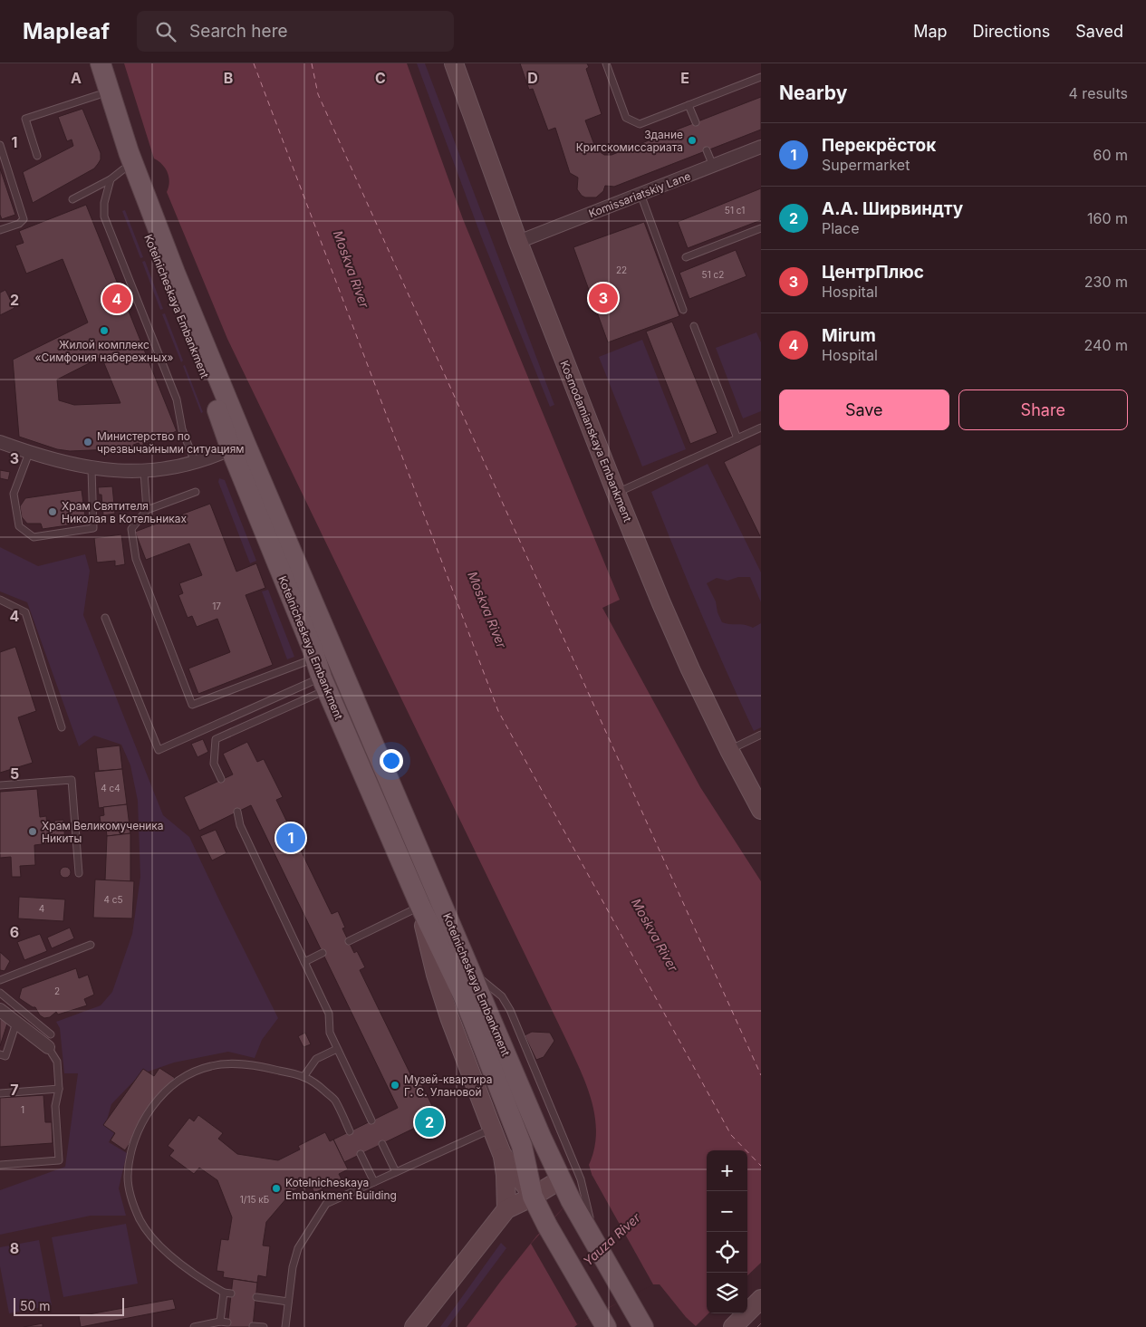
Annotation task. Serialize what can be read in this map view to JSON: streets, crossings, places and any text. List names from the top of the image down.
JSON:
{
  "streets": {
    "main road": ["Kotelnicheskaya Embankment", "Kosmodamianskaya Embankment"],
    "street": ["Komissariatskiy Lane"]
  },
  "crossings": [
    ["Komissariatskiy Lane", "Kosmodamianskaya Embankment"]
  ],
  "water": ["Moskva River", "Yauza River"],
  "places": [
    "Здание Кригскомиссариата",
    "Жилой комплекс «Симфония набережных»",
    "Министерство по чрезвычайными ситуациям",
    "Храм Святителя Николая в Котельниках",
    "Храм Великомученика Никиты",
    "Музей-квартира Г. С. Улановой",
    "Kotelnicheskaya Embankment Building"
  ],
  "house_numbers": [
    "51 с1",
    "22",
    "51 с2",
    "17",
    "4 с4",
    "4 с5",
    "4",
    "2",
    "1",
    "1/15 кБ"
  ],
  "scale_bar": "50 m",
  "page": {
    "header": "Mapleaf",
    "search": "Search here",
    "nav": ["Map", "Directions", "Saved"],
    "heading": ["Nearby", "4 results"],
    "list": [
      {
        "mark": "1",
        "name": "Перекрёсток",
        "note": "Supermarket",
        "value": "60 m"
      },
      {
        "mark": "2",
        "name": "А.А. Ширвиндту",
        "note": "Place",
        "value": "160 m"
      },
      {
        "mark": "3",
        "name": "ЦентрПлюс",
        "note": "Hospital",
        "value": "230 m"
      },
      {
        "mark": "4",
        "name": "Mirum",
        "note": "Hospital",
        "value": "240 m"
      }
    ],
    "pins": [
      "3",
      "4",
      "1",
      "2"
    ],
    "buttons": ["Save", "Share"],
    "map_buttons": ["+", "−"],
    "scale": "50 m"
  },
  "grid": {
    "columns": [
      "A",
      "B",
      "C",
      "D",
      "E"
    ],
    "rows": [
      "1",
      "2",
      "3",
      "4",
      "5",
      "6",
      "7",
      "8"
    ]
  }
}
